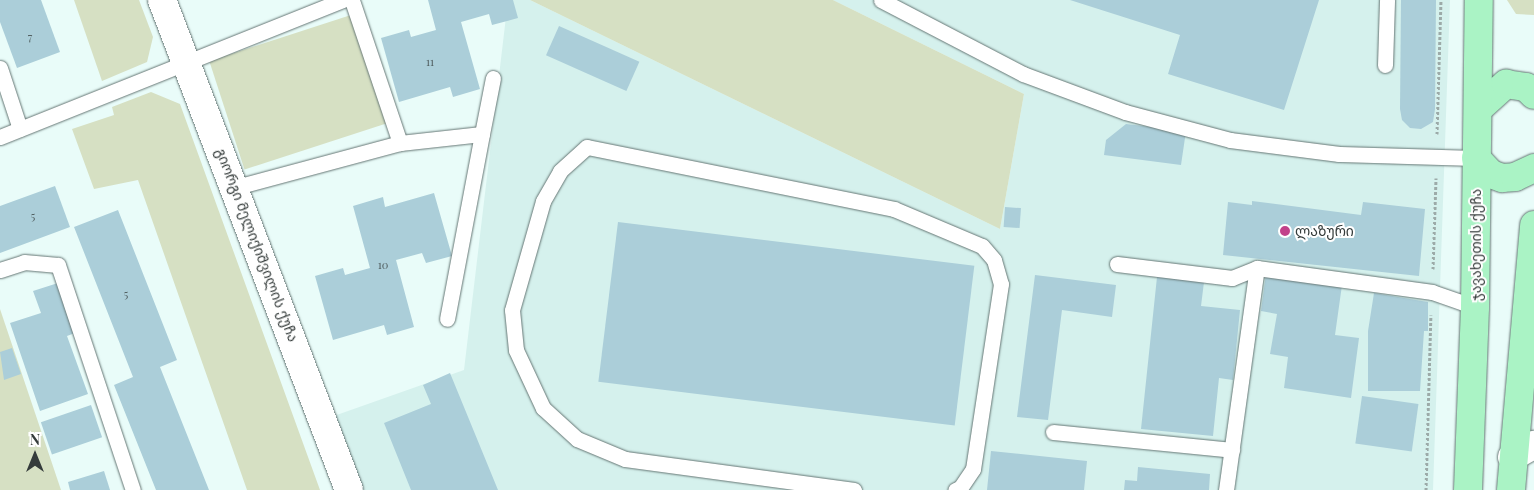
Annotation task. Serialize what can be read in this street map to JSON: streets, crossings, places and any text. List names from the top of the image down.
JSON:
{
  "streets": {
    "main road": ["ჯავახეთის ქუჩა"],
    "street": ["გიორგი მელიქიშვილის ქუჩა"]
  },
  "places": ["ლაზური"],
  "house_numbers": [
    "7",
    "11",
    "5",
    "10",
    "5"
  ],
  "north": "top"
}
